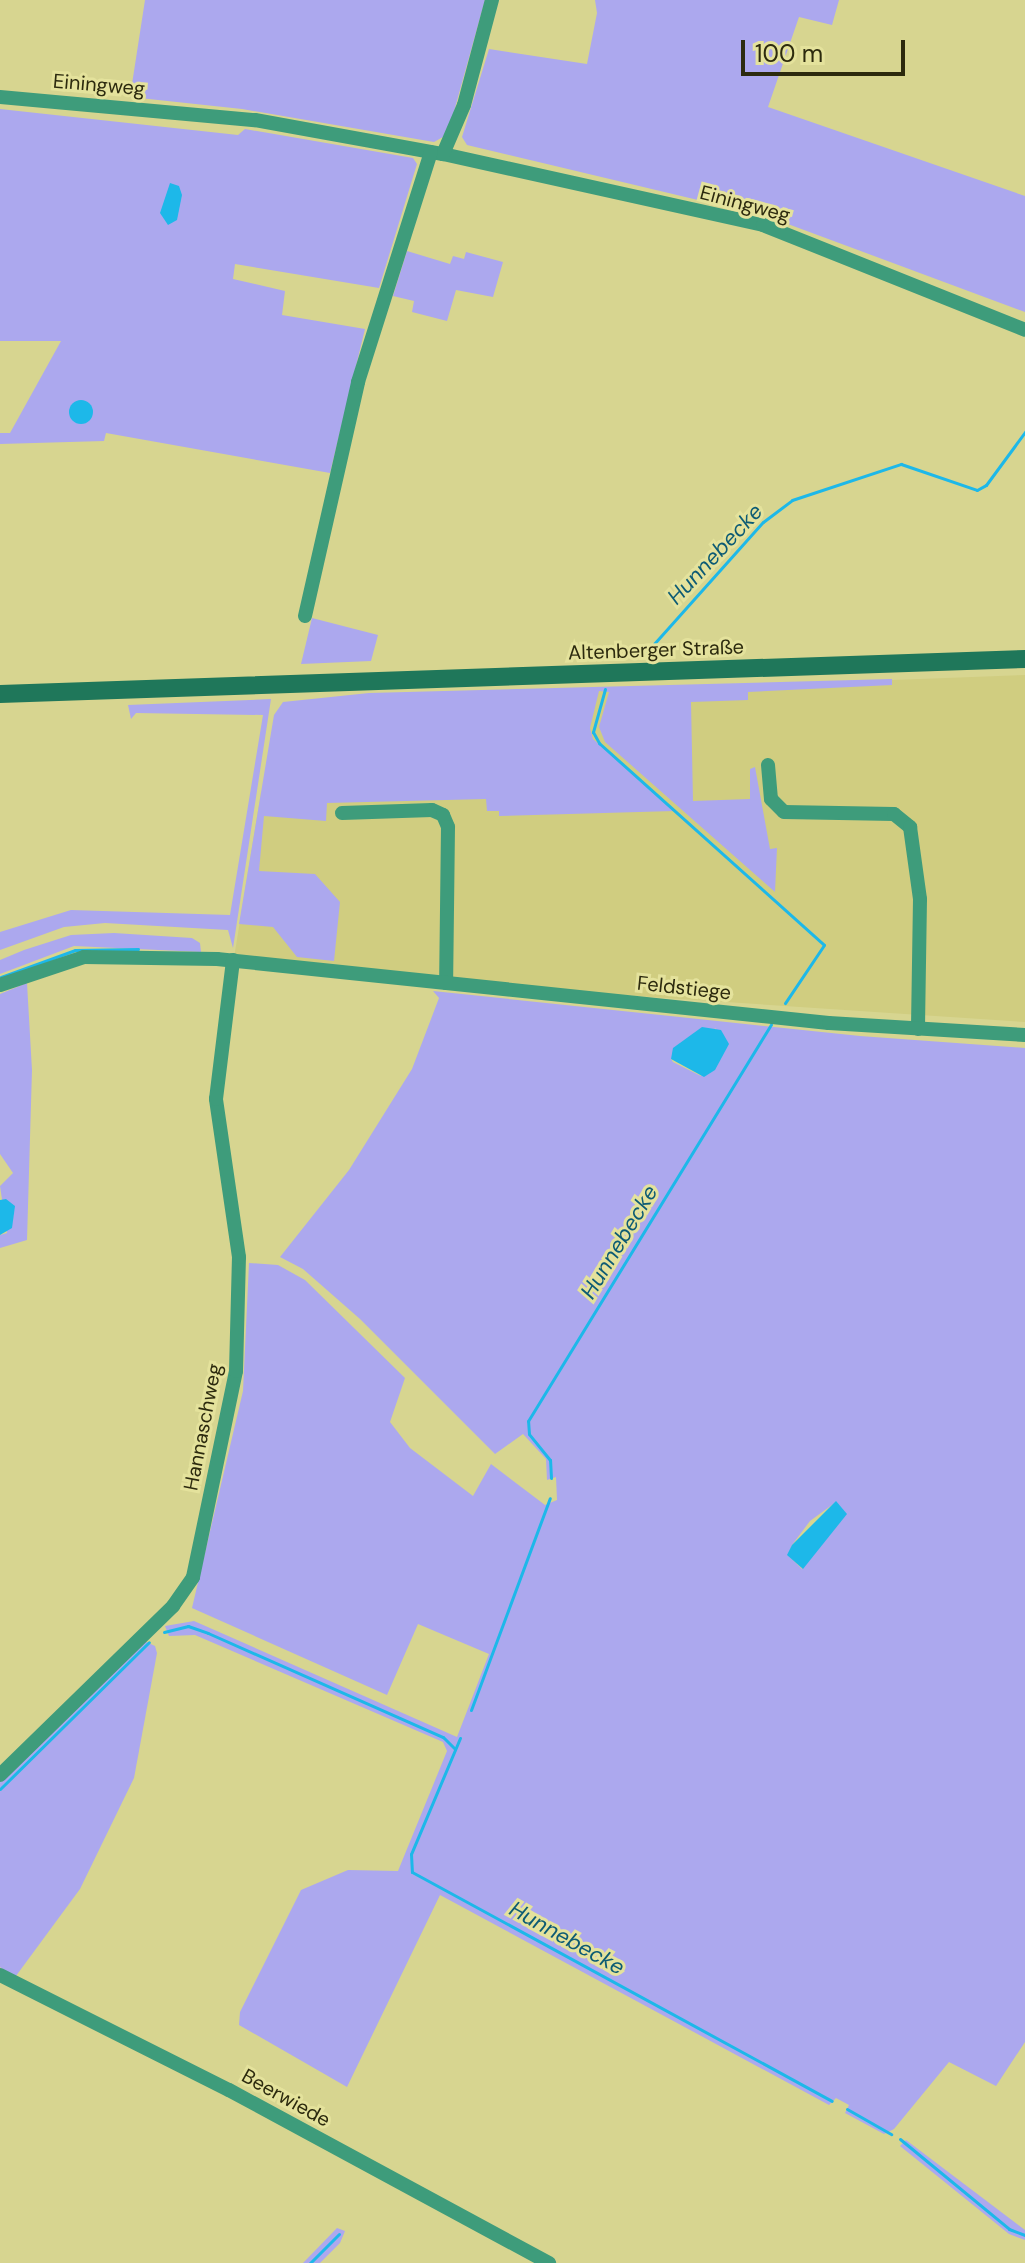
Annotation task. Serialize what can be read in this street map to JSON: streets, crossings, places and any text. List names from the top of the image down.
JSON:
{
  "streets": {
    "main road": ["Altenberger Straße"],
    "street": [
      "Einingweg",
      "Feldstiege",
      "Hannaschweg",
      "Beerwiede"
    ]
  },
  "crossings": [
    ["Feldstiege", "Hannaschweg"]
  ],
  "water": ["Hunnebecke"],
  "scale_bar": "100 m"
}
